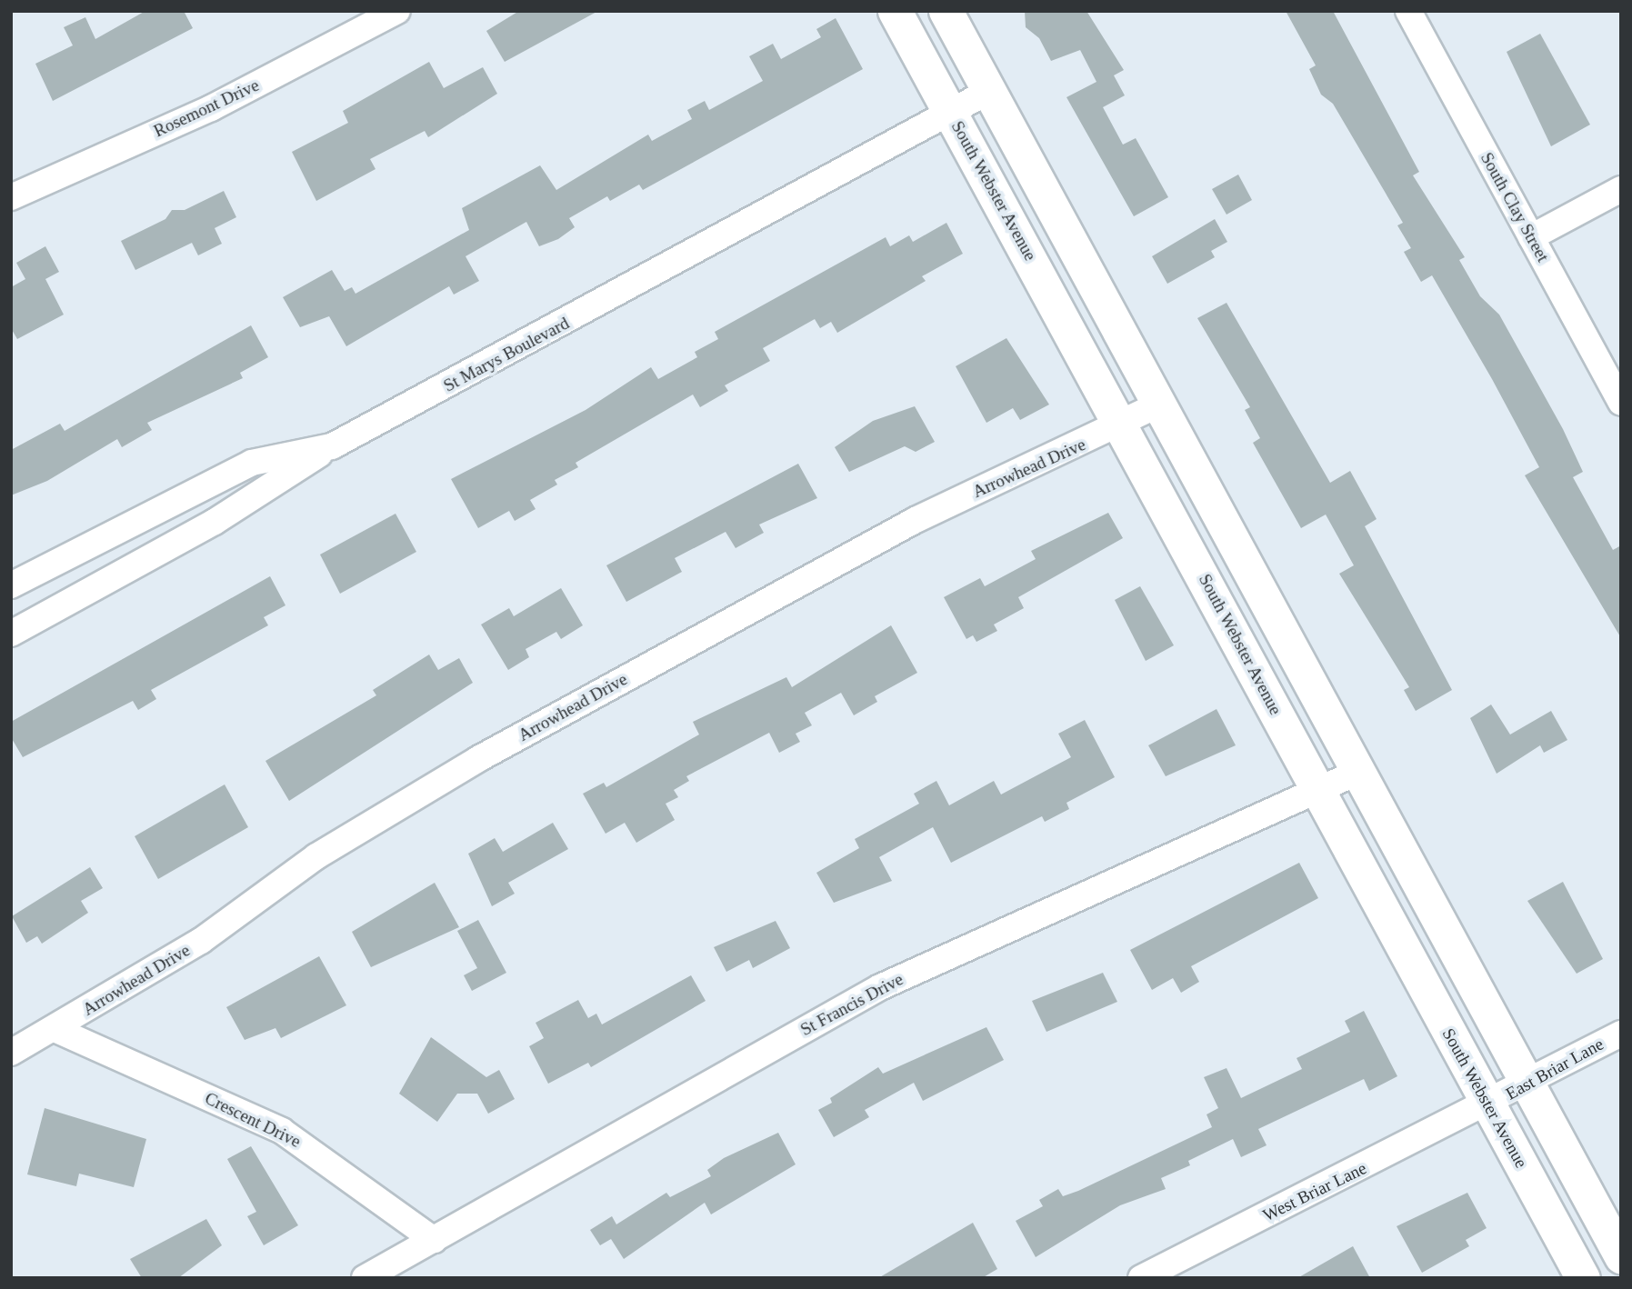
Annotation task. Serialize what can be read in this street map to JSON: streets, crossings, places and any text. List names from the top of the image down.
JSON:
{
  "streets": {
    "main road": ["South Webster Avenue"],
    "street": [
      "Rosemont Drive",
      "South Clay Street",
      "St Marys Boulevard",
      "Arrowhead Drive",
      "St Francis Drive",
      "East Briar Lane",
      "Crescent Drive",
      "West Briar Lane"
    ]
  },
  "crossings": [
    ["South Webster Avenue", "St Marys Boulevard"],
    ["South Webster Avenue", "Arrowhead Drive"],
    ["South Webster Avenue", "St Francis Drive"],
    ["South Webster Avenue", "East Briar Lane"],
    ["South Webster Avenue", "West Briar Lane"],
    ["Arrowhead Drive", "Crescent Drive"],
    ["St Francis Drive", "Crescent Drive"],
    ["East Briar Lane", "West Briar Lane"]
  ]
}
